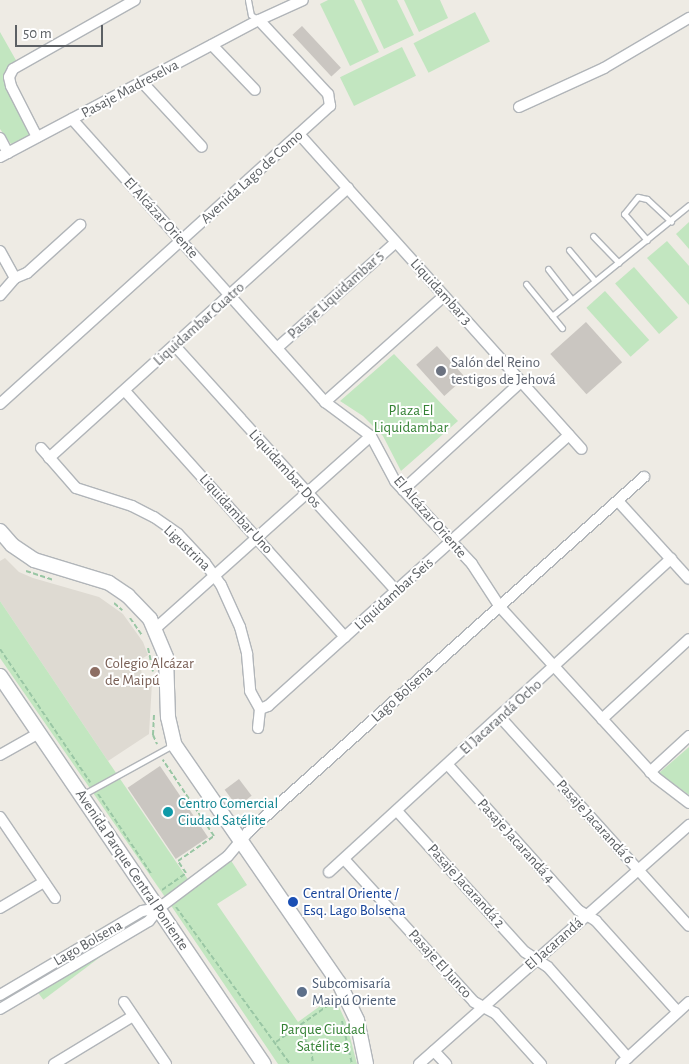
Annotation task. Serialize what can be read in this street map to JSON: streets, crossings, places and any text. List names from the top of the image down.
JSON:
{
  "streets": {
    "street": [
      "Pasaje Madreselva",
      "Avenida Lago de Como",
      "El Alcázar Oriente",
      "Liquidambar 3",
      "Pasaje Liquidambar 5",
      "Liquidambar Cuatro",
      "Liquidambar Dos",
      "Liquidambar Uno",
      "Ligustrina",
      "Liquidambar Seis",
      "Lago Bolsena",
      "El Jacarandá Ocho",
      "Pasaje Jacarandá 6",
      "Pasaje Jacarandá 4",
      "Avenida Parque Central Poniente",
      "Pasaje Jacarandá 2",
      "El Jacarandá",
      "Pasaje El Junco"
    ]
  },
  "crossings": [
    ["Pasaje Madreselva", "Avenida Lago de Como"],
    ["Pasaje Madreselva", "El Alcázar Oriente"],
    ["Avenida Lago de Como", "El Alcázar Oriente"],
    ["Avenida Lago de Como", "Liquidambar 3"],
    ["El Alcázar Oriente", "Pasaje Liquidambar 5"],
    ["El Alcázar Oriente", "Liquidambar Cuatro"],
    ["El Alcázar Oriente", "Liquidambar Seis"],
    ["El Alcázar Oriente", "Lago Bolsena"],
    ["El Alcázar Oriente", "El Jacarandá Ocho"],
    ["Liquidambar 3", "Pasaje Liquidambar 5"],
    ["Liquidambar 3", "Liquidambar Cuatro"],
    ["Liquidambar 3", "Liquidambar Seis"],
    ["Liquidambar Cuatro", "Liquidambar Dos"],
    ["Liquidambar Cuatro", "Liquidambar Uno"],
    ["Liquidambar Cuatro", "Ligustrina"],
    ["Liquidambar Dos", "Liquidambar Seis"],
    ["Liquidambar Uno", "Liquidambar Seis"],
    ["Ligustrina", "Liquidambar Seis"],
    ["Lago Bolsena", "Avenida Parque Central Poniente"],
    ["El Jacarandá Ocho", "Pasaje Jacarandá 6"],
    ["El Jacarandá Ocho", "Pasaje Jacarandá 4"],
    ["El Jacarandá Ocho", "Pasaje Jacarandá 2"],
    ["El Jacarandá Ocho", "Pasaje El Junco"],
    ["Pasaje Jacarandá 6", "El Jacarandá"],
    ["Pasaje Jacarandá 4", "El Jacarandá"],
    ["Pasaje Jacarandá 2", "El Jacarandá"],
    ["El Jacarandá", "Pasaje El Junco"]
  ],
  "parks": ["Plaza El Liquidambar", "Parque Ciudad Satélite 3"],
  "places": [
    "Salón del Reino testigos de Jehová",
    "Colegio Alcázar de Maipú",
    "Centro Comercial Ciudad Satélite",
    "Central Oriente / Esq. Lago Bolsena",
    "Subcomisaría Maipú Oriente"
  ],
  "scale_bar": "50 m"
}
